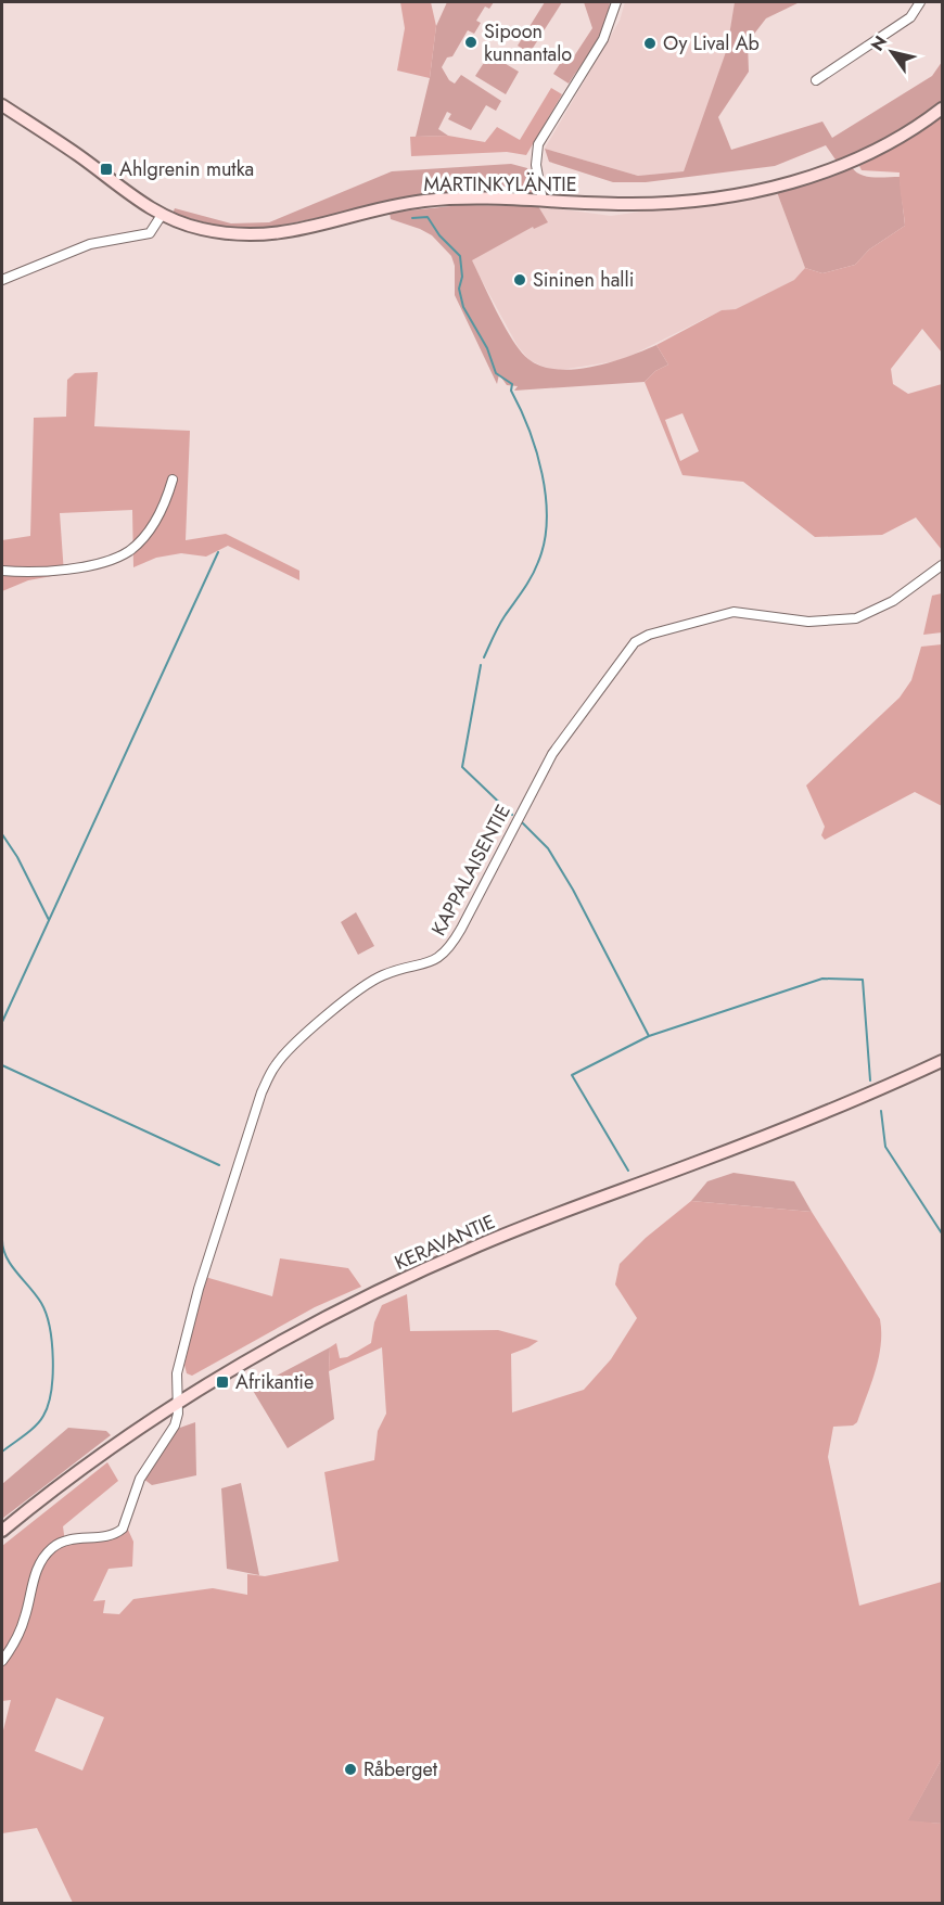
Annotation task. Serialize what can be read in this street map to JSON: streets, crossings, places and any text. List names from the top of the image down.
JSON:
{
  "streets": {
    "main road": ["MARTINKYLÄNTIE", "KERAVANTIE"],
    "street": ["KAPPALAISENTIE"]
  },
  "crossings": [
    ["KAPPALAISENTIE", "KERAVANTIE"]
  ],
  "places": {
    "other": [
      "Sipoon kunnantalo",
      "Oy Lival Ab",
      "Sininen halli",
      "Råberget"
    ],
    "transit": ["Ahlgrenin mutka", "Afrikantie"]
  },
  "north": "top left"
}
